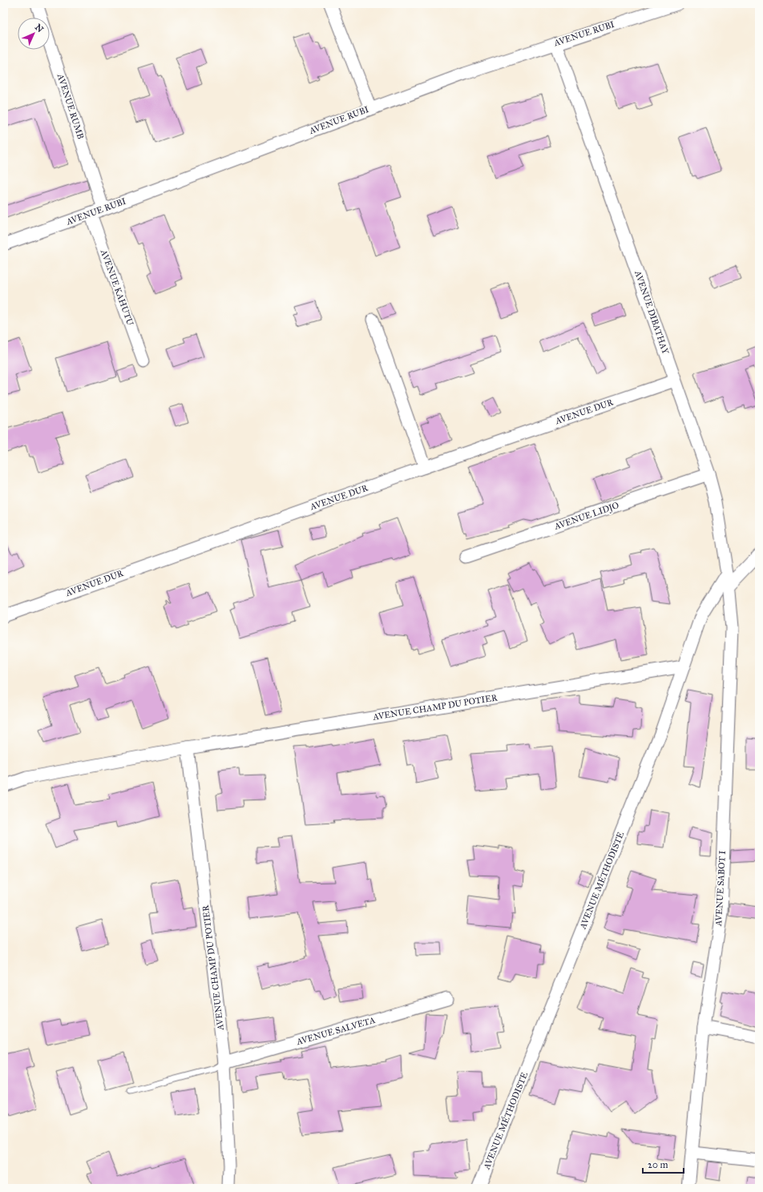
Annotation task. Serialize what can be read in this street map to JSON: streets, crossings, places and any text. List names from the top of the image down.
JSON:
{
  "streets": {
    "street": [
      "AVENUE RUBI",
      "AVENUE RUMB",
      "AVENUE KAHUTU",
      "AVENUE DIBATHAY",
      "AVENUE DUR",
      "AVENUE LIDJO",
      "AVENUE CHAMP DU POTIER",
      "AVENUE MÉTHODISTE",
      "AVENUE SABOT I",
      "AVENUE SALVETA"
    ]
  },
  "crossings": [
    ["AVENUE RUBI", "AVENUE RUMB"],
    ["AVENUE RUBI", "AVENUE KAHUTU"],
    ["AVENUE RUBI", "AVENUE DIBATHAY"],
    ["AVENUE DIBATHAY", "AVENUE DUR"],
    ["AVENUE DIBATHAY", "AVENUE LIDJO"],
    ["AVENUE DIBATHAY", "AVENUE MÉTHODISTE"],
    ["AVENUE DIBATHAY", "AVENUE SABOT I"],
    ["AVENUE CHAMP DU POTIER", "AVENUE MÉTHODISTE"],
    ["AVENUE CHAMP DU POTIER", "AVENUE SALVETA"]
  ],
  "scale_bar": "20 m",
  "north": "top right"
}
